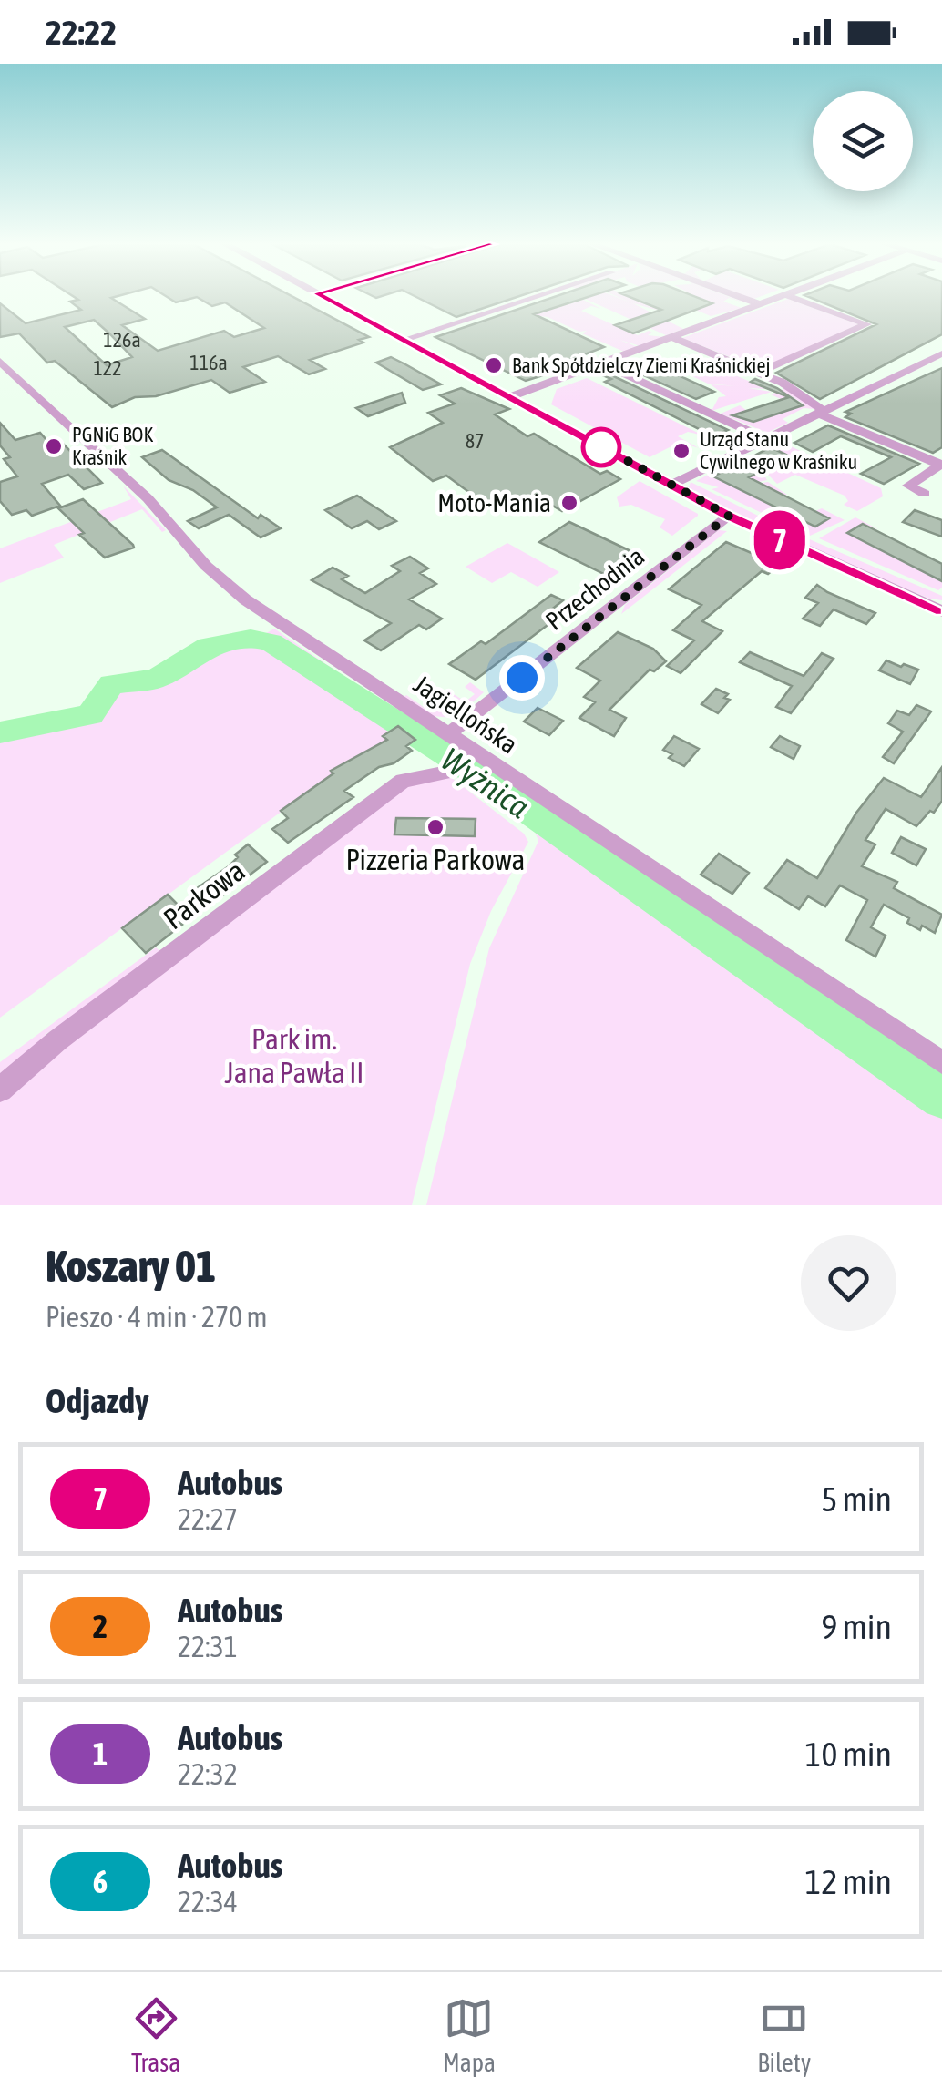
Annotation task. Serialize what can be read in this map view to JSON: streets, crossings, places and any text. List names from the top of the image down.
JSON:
{
  "streets": {
    "street": ["Przechodnia", "Jagiellońska", "Parkowa"]
  },
  "crossings": [
    ["Przechodnia", "Jagiellońska"],
    ["Jagiellońska", "Parkowa"]
  ],
  "water": ["Wyżnica"],
  "parks": ["Park im. Jana Pawła II"],
  "places": [
    "Bank Spółdzielczy Ziemi Kraśnickiej",
    "PGNiG BOK Kraśnik",
    "Urząd Stanu Cywilnego w Kraśniku",
    "Moto-Mania",
    "Pizzeria Parkowa"
  ],
  "lines": ["bus line 7"],
  "house_numbers": [
    "126a",
    "116a",
    "122",
    "87"
  ],
  "page": {
    "status": "22:22",
    "on_map": "7",
    "heading": [
      ["Koszary 01", "Pieszo · 4 min · 270 m"],
      "Odjazdy"
    ],
    "list": [
      {
        "mark": "7",
        "name": "Autobus",
        "note": "22:27",
        "value": "5 min"
      },
      {
        "mark": "2",
        "name": "Autobus",
        "note": "22:31",
        "value": "9 min"
      },
      {
        "mark": "1",
        "name": "Autobus",
        "note": "22:32",
        "value": "10 min"
      },
      {
        "mark": "6",
        "name": "Autobus",
        "note": "22:34",
        "value": "12 min"
      }
    ],
    "tabs": ["Trasa", "Mapa", "Bilety"]
  }
}
